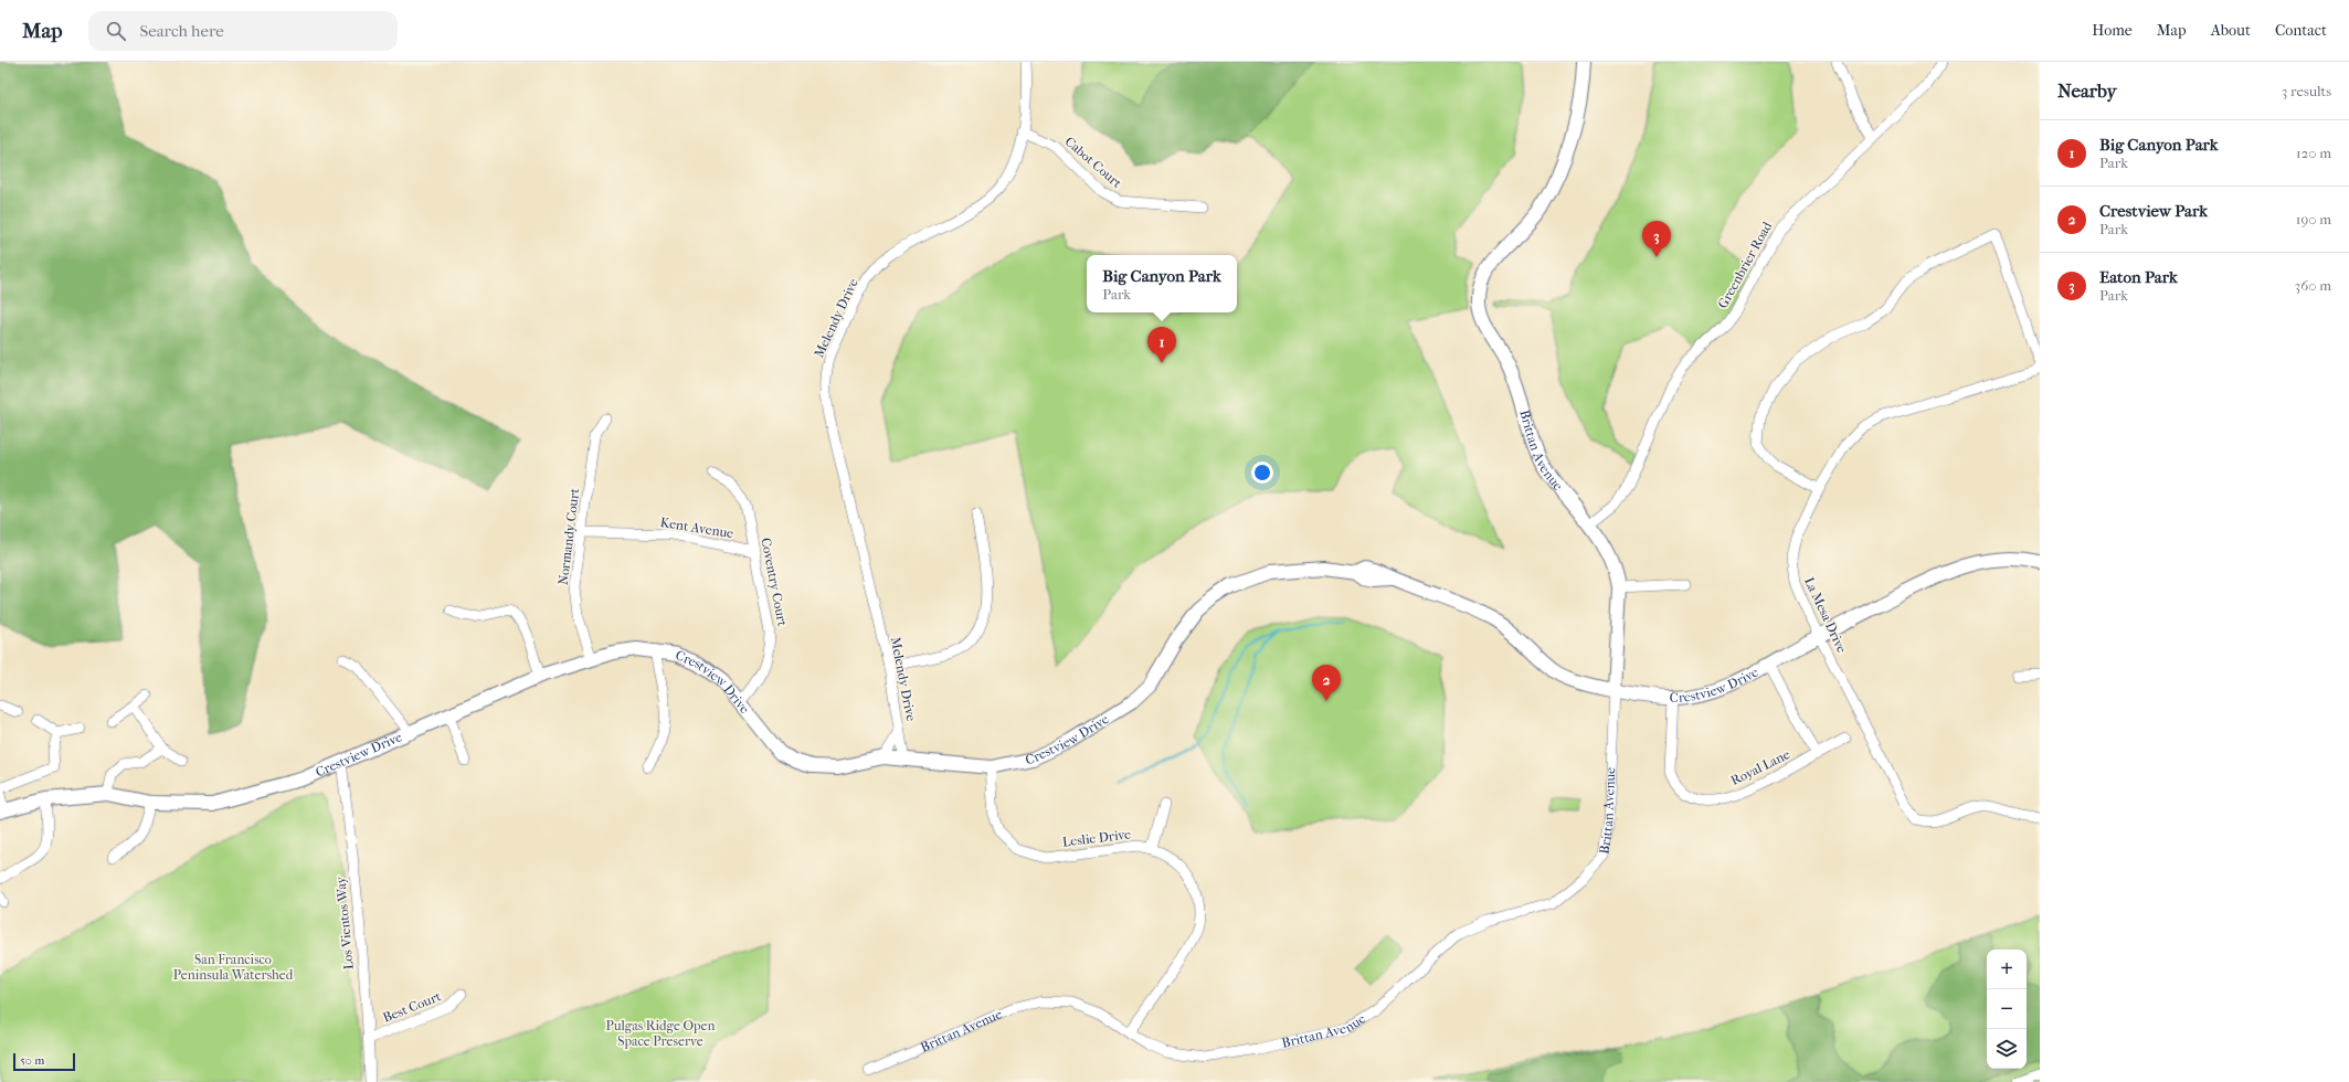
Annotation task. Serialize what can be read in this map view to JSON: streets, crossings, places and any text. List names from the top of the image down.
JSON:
{
  "streets": {
    "street": [
      "Cabot Court",
      "Greenbrier Road",
      "Melendy Drive",
      "Brittan Avenue",
      "Kent Avenue",
      "Normandy Court",
      "Coventry Court",
      "La Mesa Drive",
      "Crestview Drive",
      "Royal Lane",
      "Leslie Drive",
      "Los Vientos Way",
      "Best Court"
    ]
  },
  "crossings": [
    ["Cabot Court", "Melendy Drive"],
    ["Greenbrier Road", "Brittan Avenue"],
    ["Melendy Drive", "Crestview Drive"],
    ["Brittan Avenue", "Crestview Drive"],
    ["Brittan Avenue", "Leslie Drive"],
    ["Kent Avenue", "Normandy Court"],
    ["Kent Avenue", "Coventry Court"],
    ["Normandy Court", "Crestview Drive"],
    ["Coventry Court", "Crestview Drive"],
    ["La Mesa Drive", "Crestview Drive"],
    ["Crestview Drive", "Royal Lane"],
    ["Crestview Drive", "Leslie Drive"],
    ["Crestview Drive", "Los Vientos Way"],
    ["Los Vientos Way", "Best Court"]
  ],
  "parks": ["San Francisco Peninsula Watershed", "Pulgas Ridge Open Space Preserve"],
  "scale_bar": "50 m",
  "page": {
    "header": "Map",
    "search": "Search here",
    "nav": [
      "Home",
      "Map",
      "About",
      "Contact"
    ],
    "heading": ["Nearby", "3 results"],
    "list": [
      {
        "mark": "1",
        "name": "Big Canyon Park",
        "note": "Park",
        "value": "120 m"
      },
      {
        "mark": "2",
        "name": "Crestview Park",
        "note": "Park",
        "value": "190 m"
      },
      {
        "mark": "3",
        "name": "Eaton Park",
        "note": "Park",
        "value": "360 m"
      }
    ],
    "pins": ["3", "1", "2"],
    "popup": ["Big Canyon Park", "Park"],
    "map_buttons": ["+", "−"],
    "scale": "50 m"
  }
}
